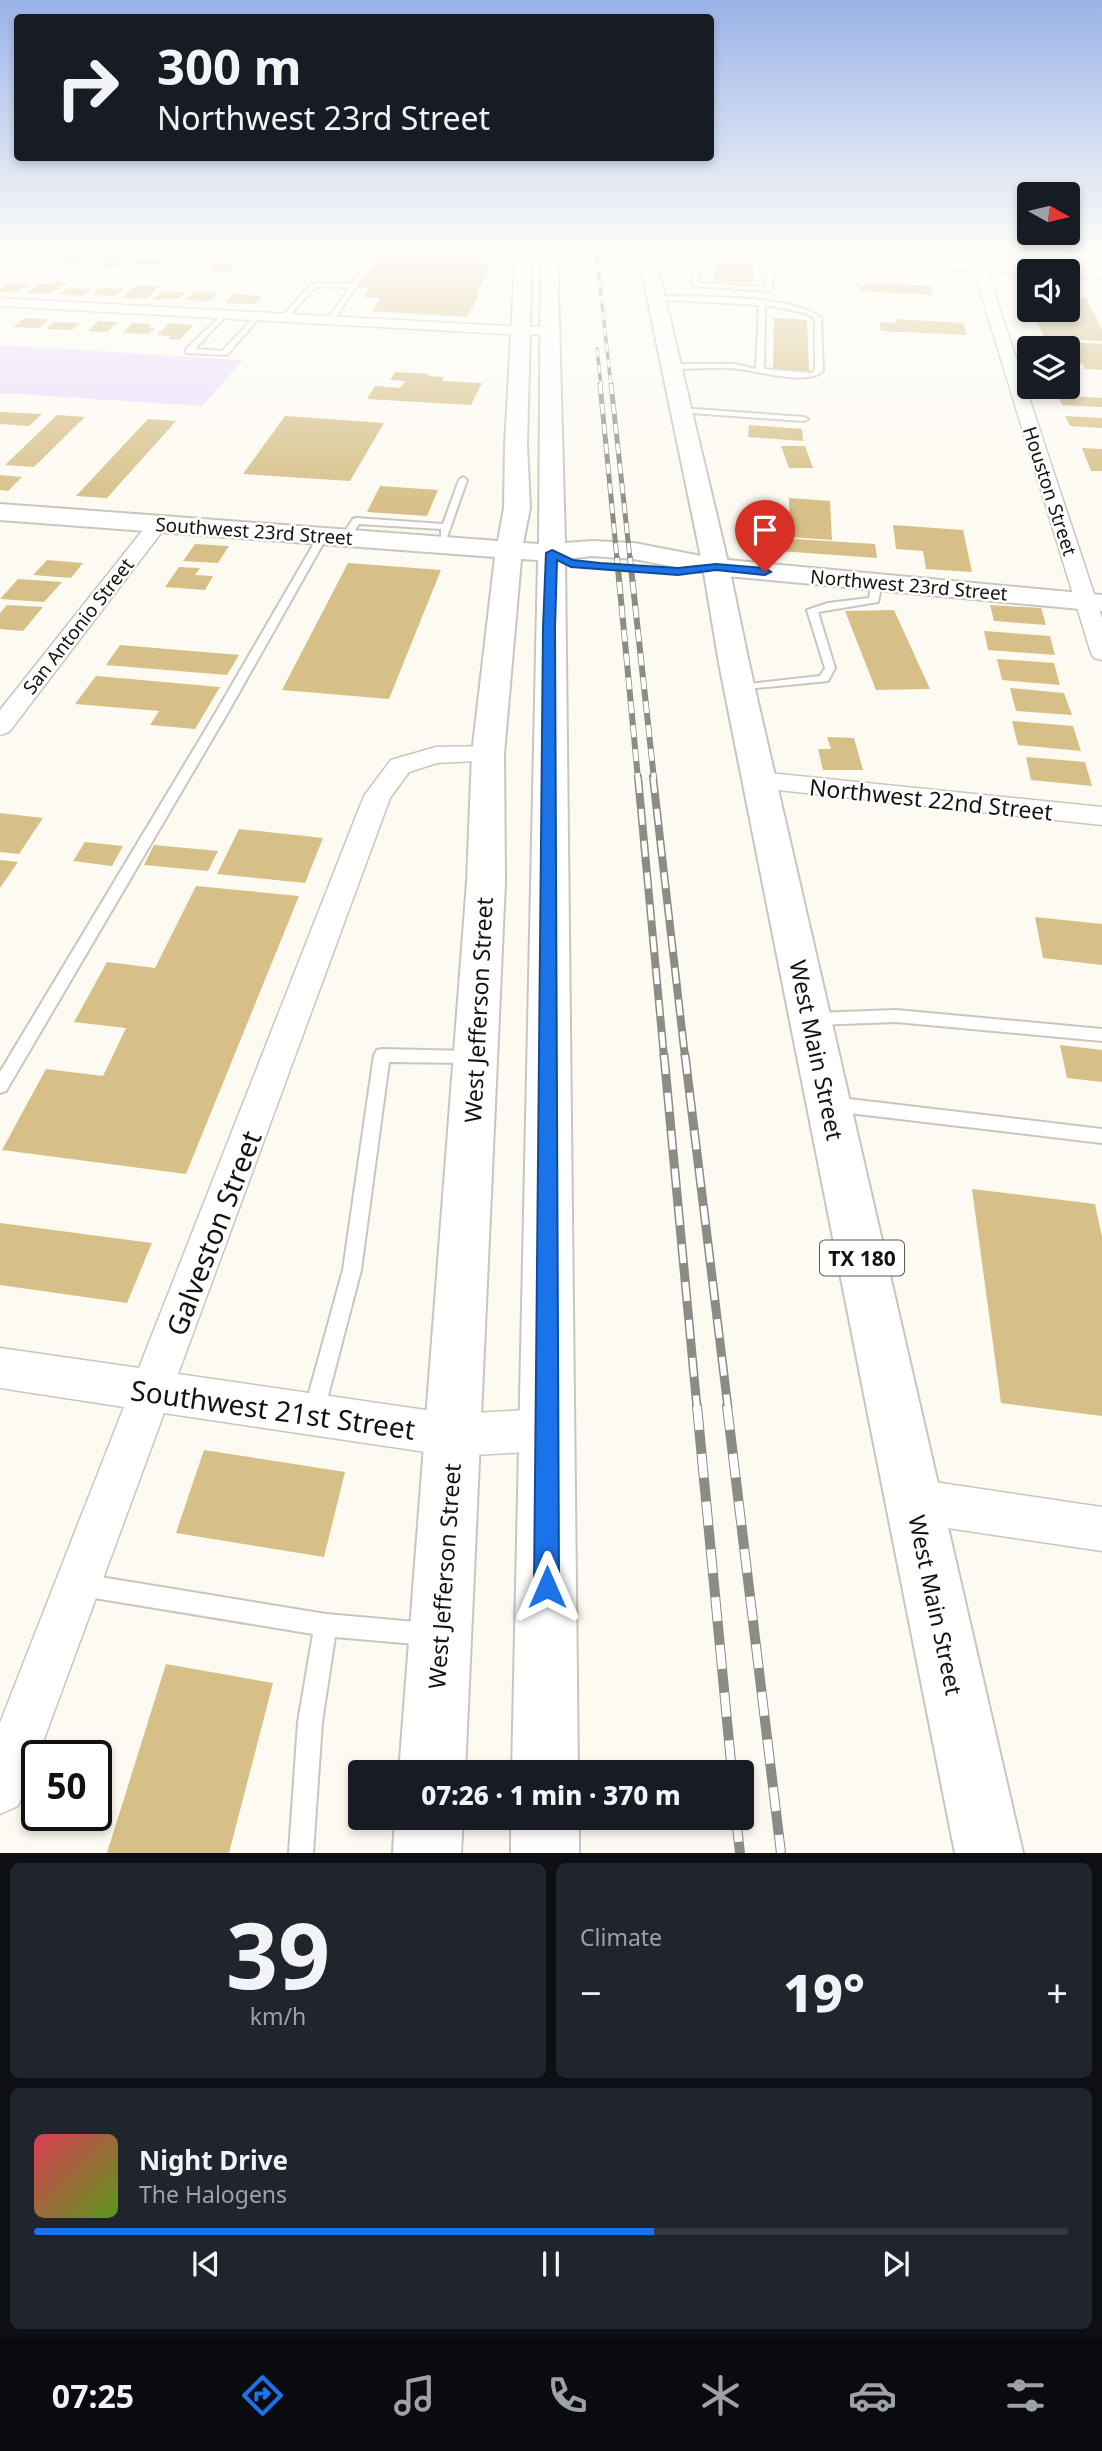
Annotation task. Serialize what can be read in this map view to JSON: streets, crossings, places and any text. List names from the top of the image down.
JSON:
{
  "streets": {
    "main road": [
      "Southwest 23rd Street",
      "Northwest 23rd Street",
      "West Jefferson Street",
      "West Main Street",
      "TX 180"
    ],
    "street": [
      "Houston Street",
      "San Antonio Street",
      "Northwest 22nd Street",
      "Galveston Street",
      "Southwest 21st Street"
    ]
  },
  "crossings": [
    ["Houston Street", "Northwest 23rd Street"],
    ["Southwest 23rd Street", "Northwest 23rd Street"],
    ["Southwest 23rd Street", "San Antonio Street"],
    ["Southwest 23rd Street", "West Jefferson Street"],
    ["Northwest 23rd Street", "West Jefferson Street"],
    ["Northwest 23rd Street", "West Main Street"],
    ["Northwest 22nd Street", "West Main Street"],
    ["West Jefferson Street", "Galveston Street"],
    ["West Jefferson Street", "Southwest 21st Street"],
    ["Galveston Street", "Southwest 21st Street"]
  ],
  "north": "right",
  "page": {
    "turn": ["300 m", "Northwest 23rd Street"],
    "limit": "50",
    "trip": "07:26 · 1 min · 370 m",
    "tile": [
      ["39", "km/h"],
      "Climate"
    ],
    "heat": ["−", "19°", "+"],
    "song": ["Night Drive", "The Halogens"],
    "tabs": "07:25"
  }
}
